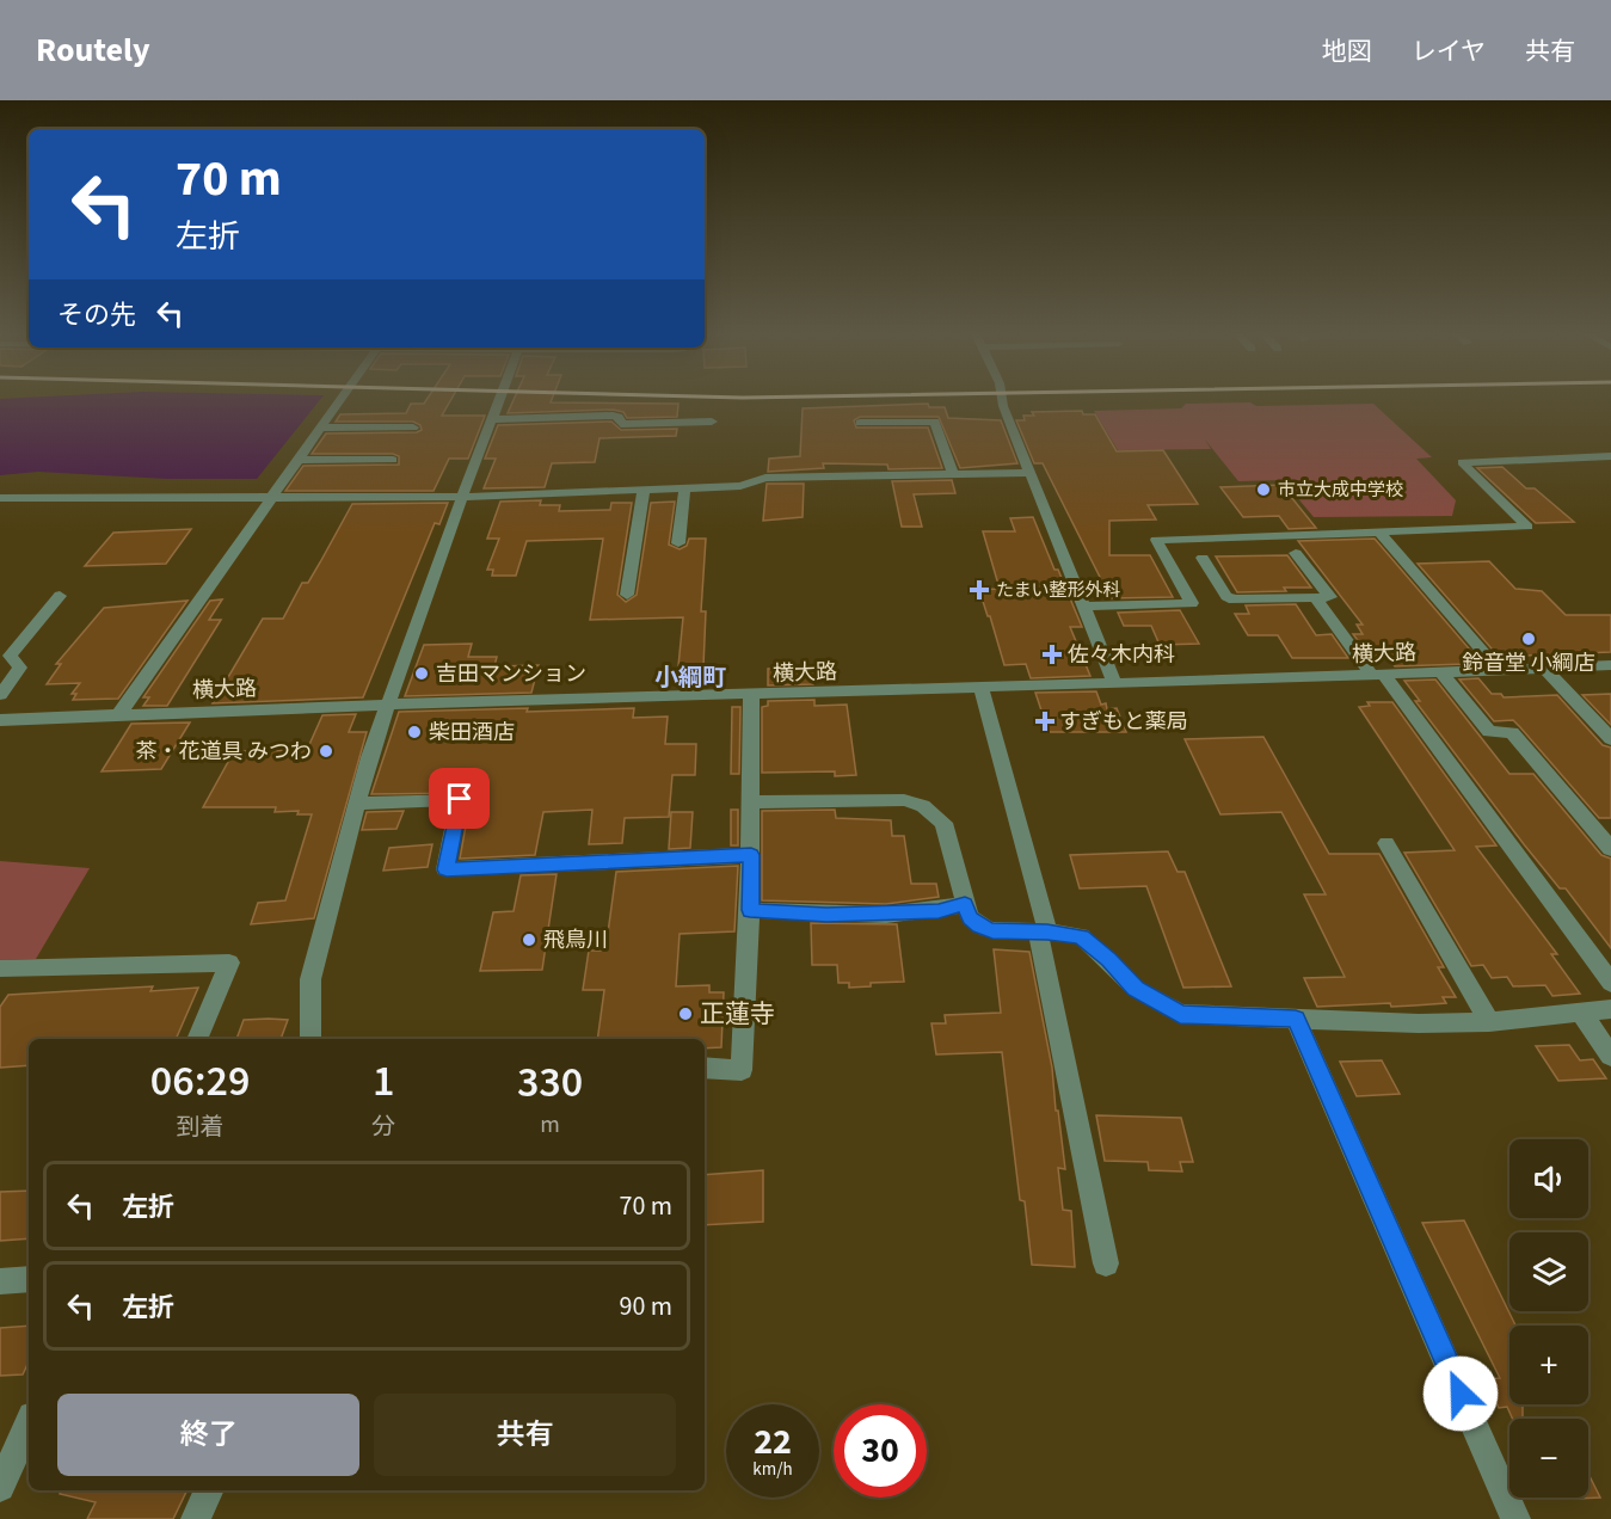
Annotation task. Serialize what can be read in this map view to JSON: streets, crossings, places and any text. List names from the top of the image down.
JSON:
{
  "streets": {
    "street": ["横大路"]
  },
  "districts": ["小綱町"],
  "places": {
    "other": [
      "市立大成中学校",
      "鈴音堂 小綱店",
      "吉田マンション",
      "柴田酒店",
      "茶・花道具 みつわ",
      "飛鳥川",
      "正蓮寺"
    ],
    "health": ["たまい整形外科", "佐々木内科", "すぎもと薬局"]
  },
  "page": {
    "header": "Routely",
    "nav": ["地図", "レイヤ", "共有"],
    "turn": ["70 m", "左折"],
    "then": "その先",
    "eta": [
      "06:29",
      "到着",
      "1",
      "分",
      "330",
      "m"
    ],
    "map_buttons": ["+", "−"],
    "list": [
      {
        "name": "左折",
        "value": "70 m"
      },
      {
        "name": "左折",
        "value": "90 m"
      }
    ],
    "buttons": ["終了", "共有"],
    "speed": "22 km/h",
    "limit": "30"
  }
}
